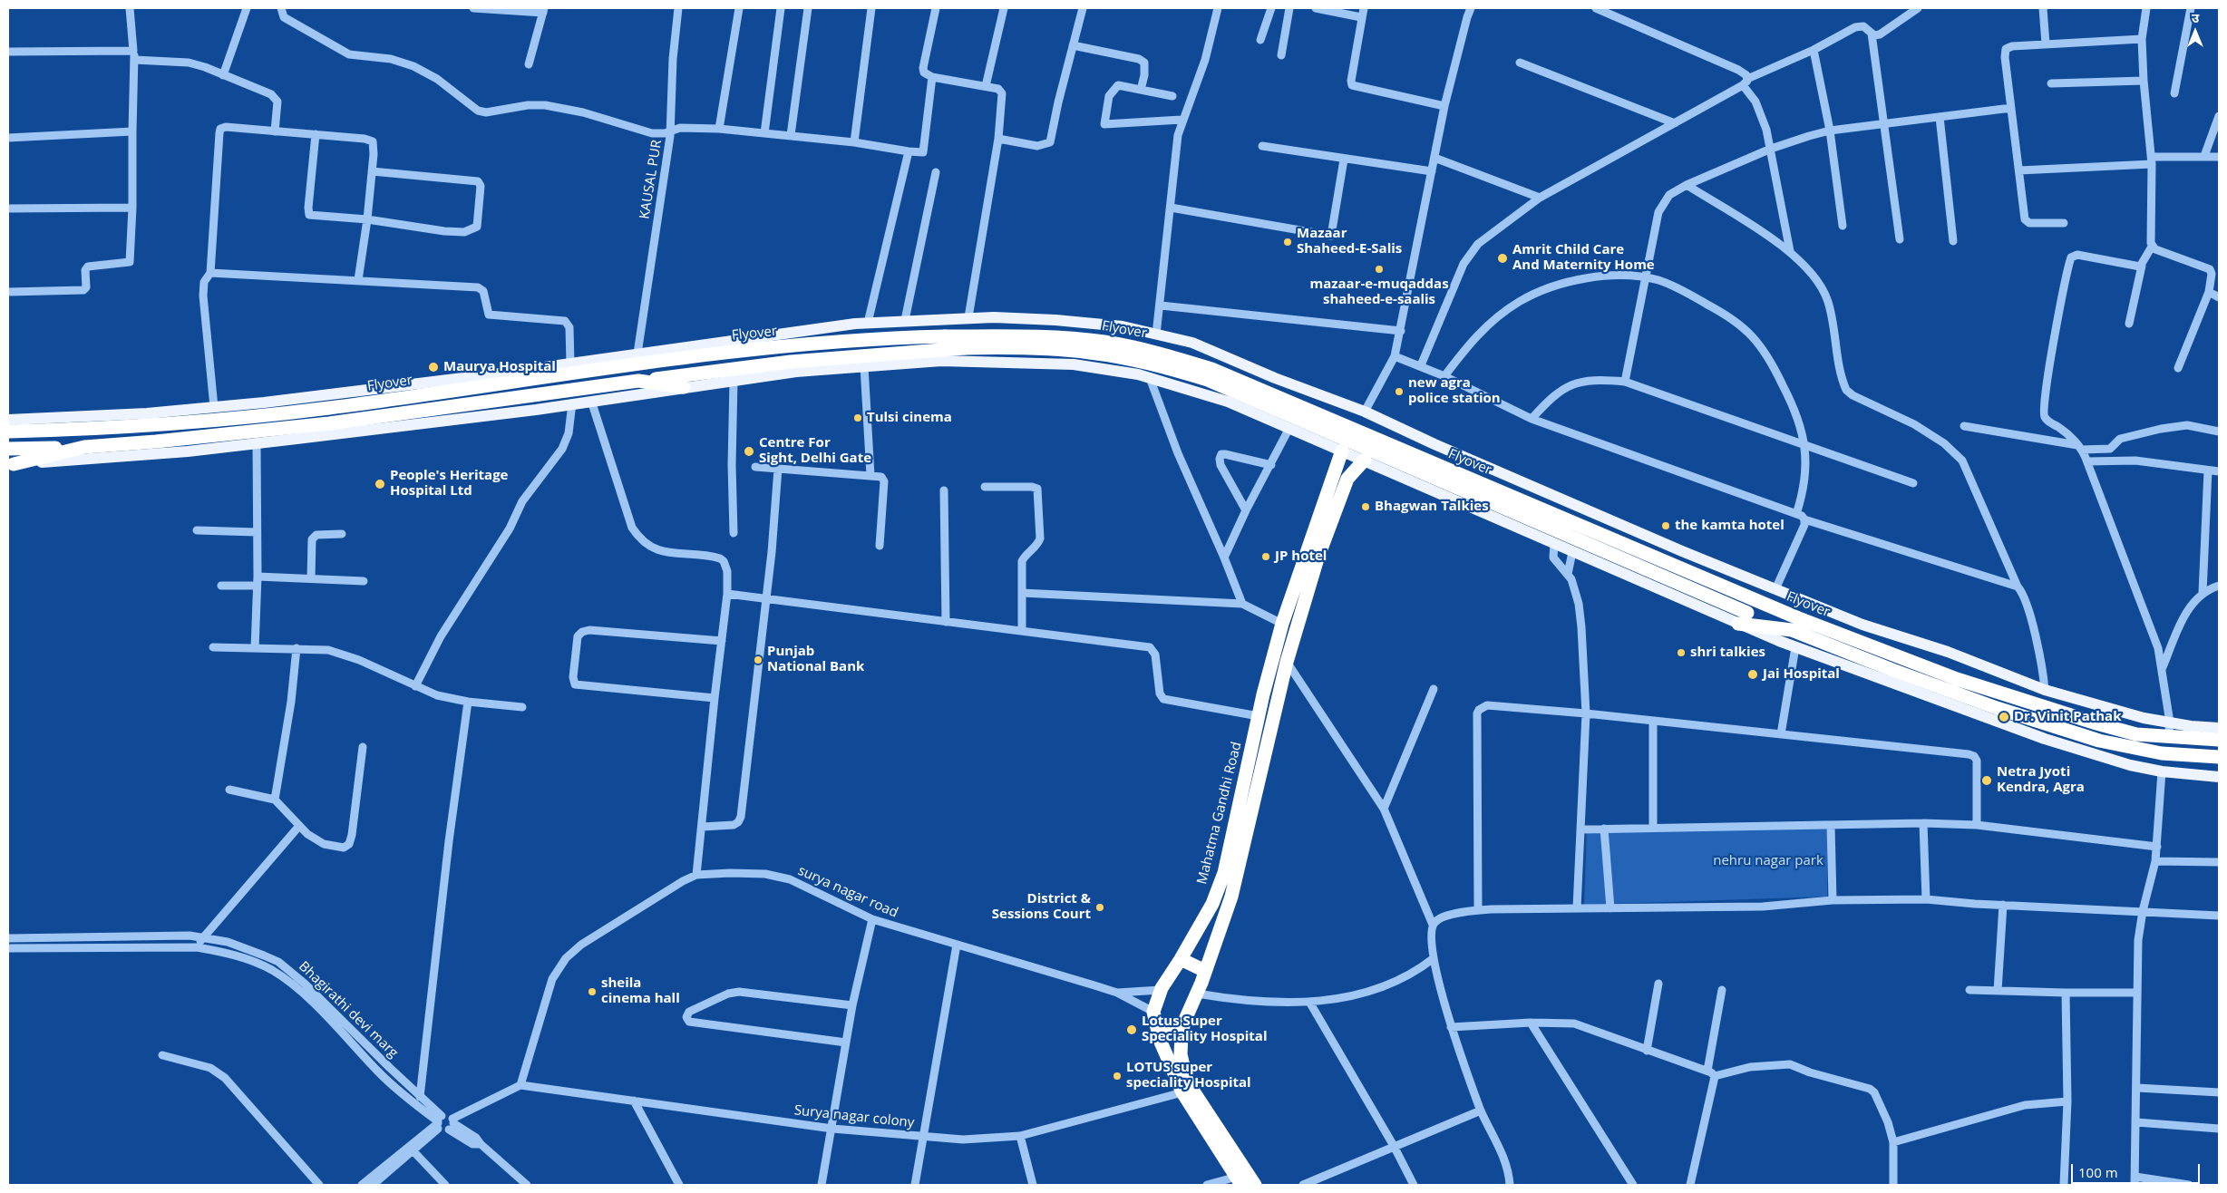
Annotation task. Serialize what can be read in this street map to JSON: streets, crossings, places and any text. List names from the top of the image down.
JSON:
{
  "streets": {
    "highway": ["Flyover", "Mahatma Gandhi Road"],
    "street": [
      "KAUSAL PUR",
      "surya nagar road",
      "Bhagirathi devi marg",
      "Surya nagar colony"
    ]
  },
  "crossings": [
    ["Mahatma Gandhi Road", "surya nagar road"],
    ["surya nagar road", "Surya nagar colony"]
  ],
  "parks": ["nehru nagar park"],
  "places": [
    "Mazaar Shaheed-E-Salis",
    "Amrit Child Care And Maternity Home",
    "mazaar-e-muqaddas shaheed-e-saalis",
    "Maurya Hospital",
    "new agra police station",
    "Tulsi cinema",
    "Centre For Sight, Delhi Gate",
    "People's Heritage Hospital Ltd",
    "Bhagwan Talkies",
    "the kamta hotel",
    "JP hotel",
    "shri talkies",
    "Punjab National Bank",
    "Jai Hospital",
    "Dr. Vinit Pathak",
    "Netra Jyoti Kendra, Agra",
    "District & Sessions Court",
    "sheila cinema hall",
    "Lotus Super Speciality Hospital",
    "LOTUS super speciality Hospital"
  ],
  "scale_bar": "100 m",
  "north": "top"
}
